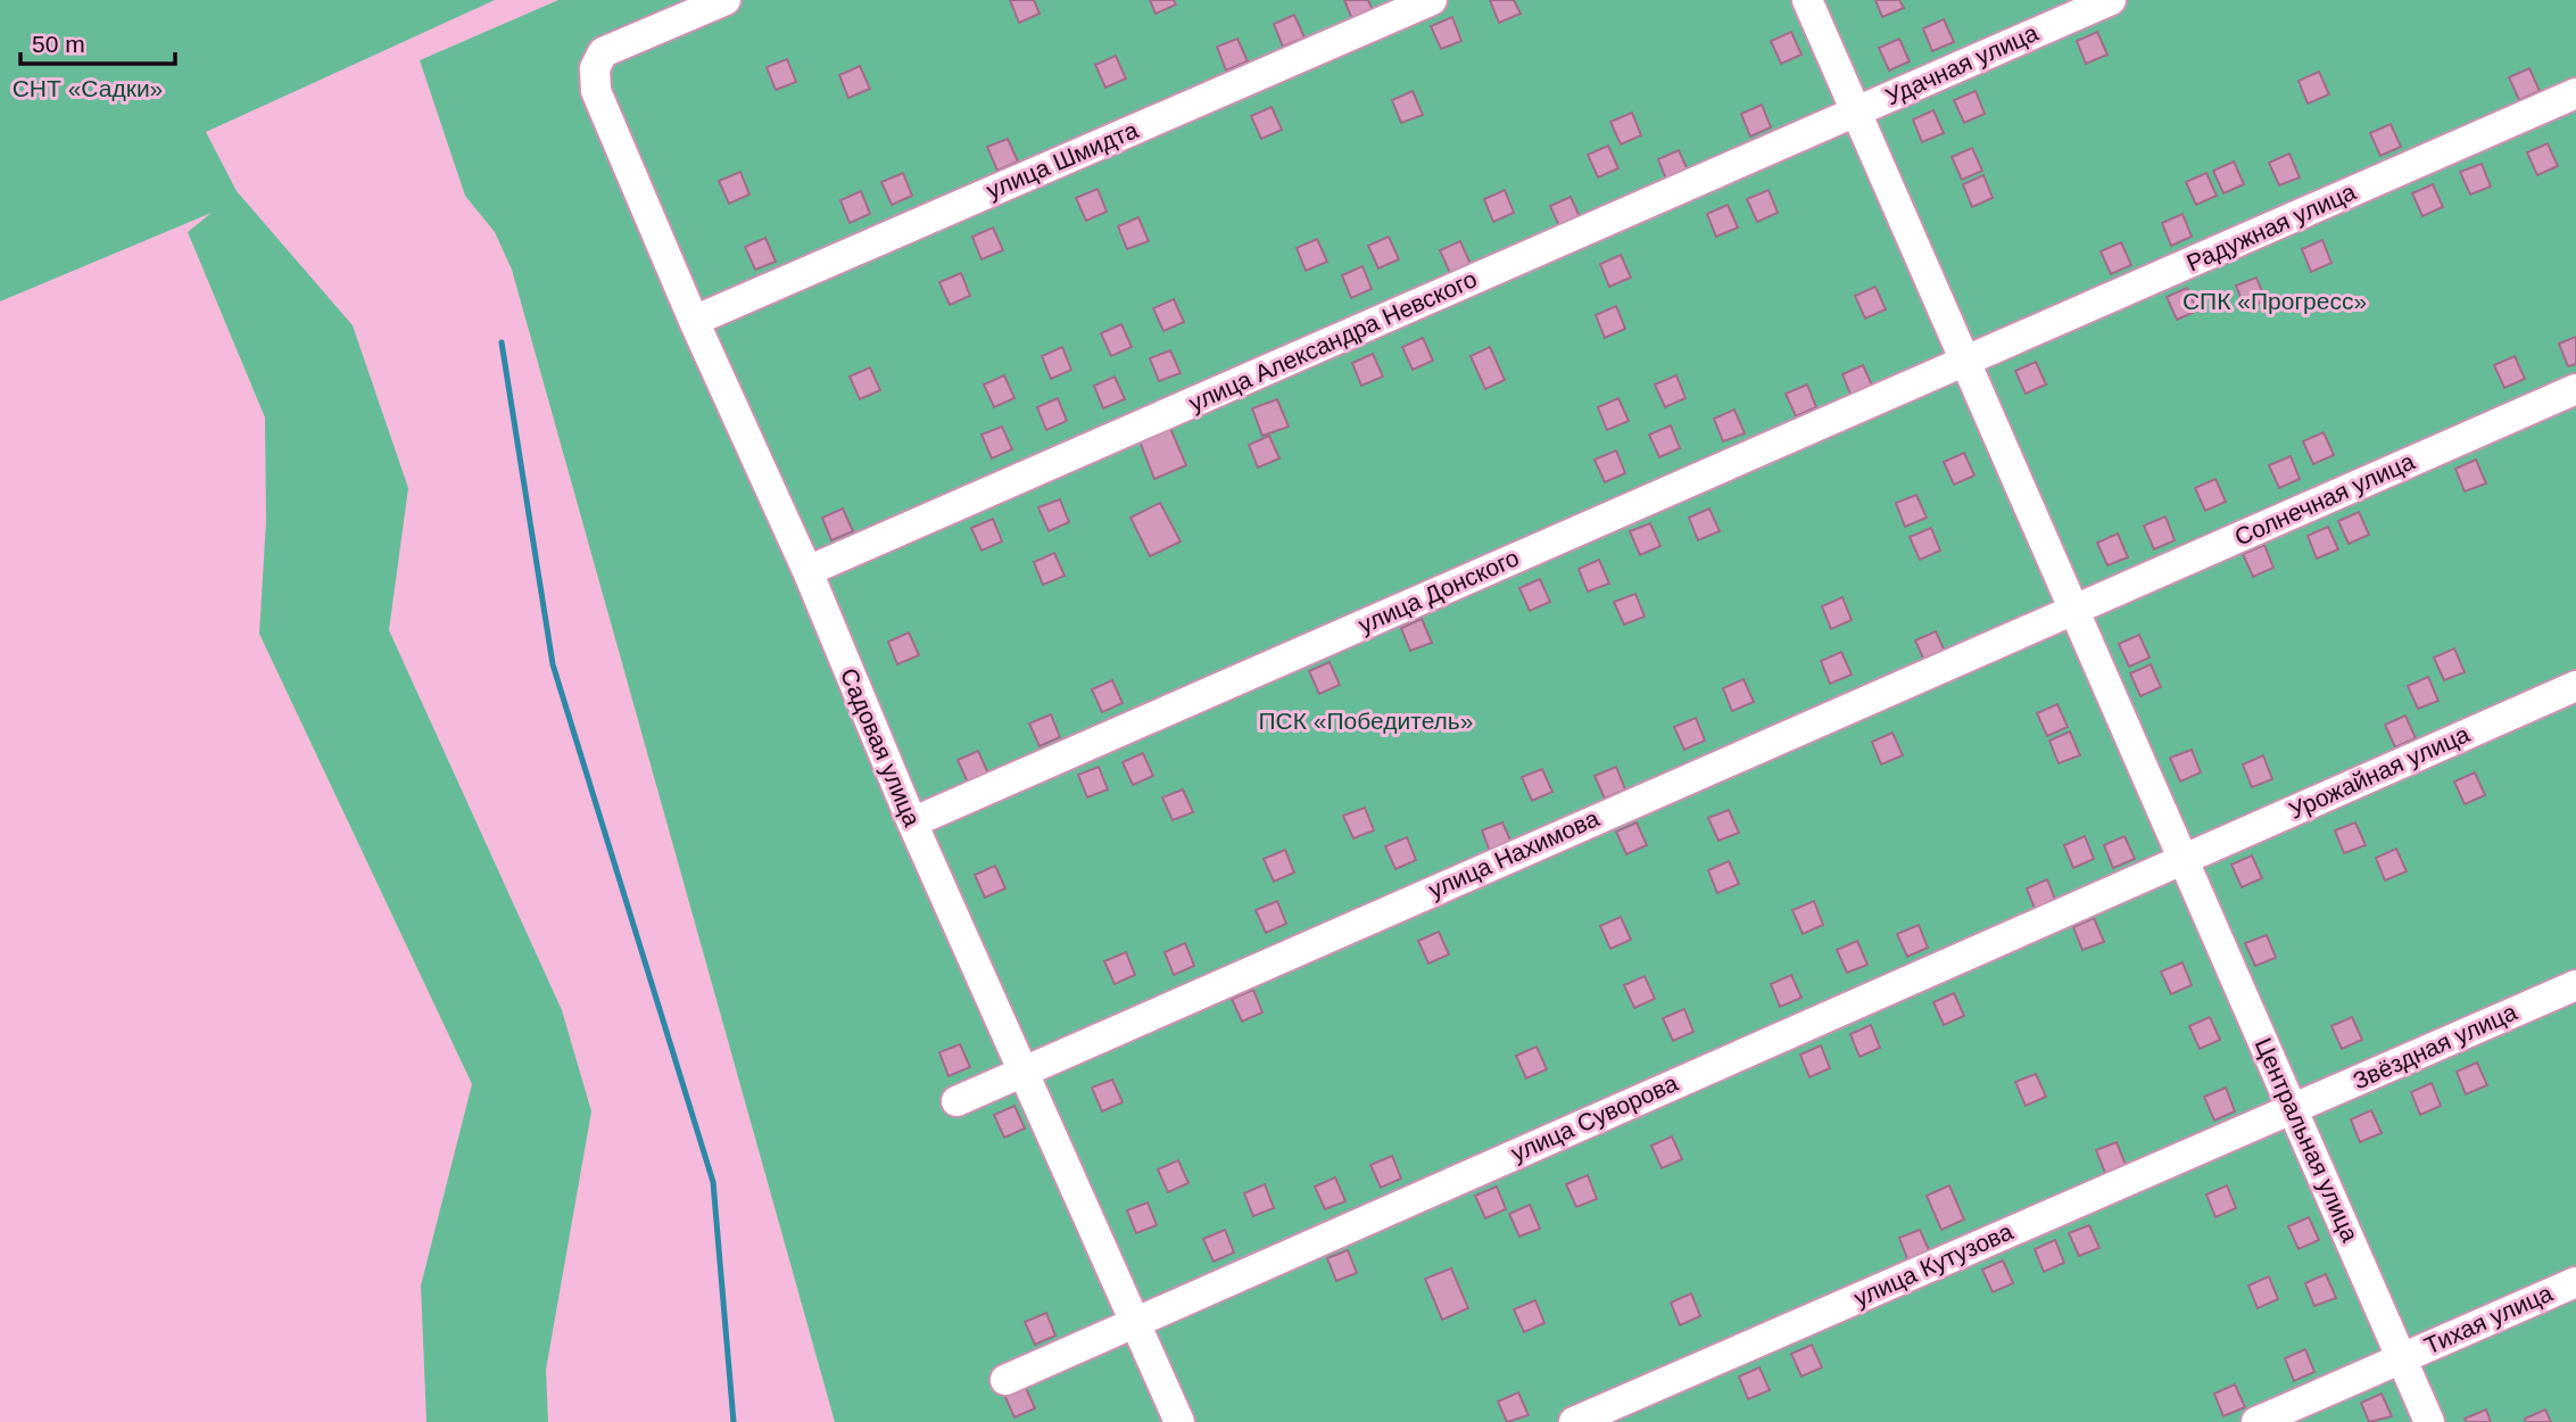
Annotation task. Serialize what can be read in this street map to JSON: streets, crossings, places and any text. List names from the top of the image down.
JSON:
{
  "streets": {
    "street": [
      "Удачная улица",
      "улица Шмидта",
      "Радужная улица",
      "улица Александра Невского",
      "Солнечная улица",
      "улица Донского",
      "Садовая улица",
      "Урожайная улица",
      "улица Нахимова",
      "Звёздная улица",
      "улица Суворова",
      "Центральная улица",
      "улица Кутузова",
      "Тихая улица"
    ]
  },
  "crossings": [
    ["Удачная улица", "улица Александра Невского"],
    ["Удачная улица", "Центральная улица"],
    ["улица Шмидта", "Садовая улица"],
    ["Радужная улица", "улица Донского"],
    ["Радужная улица", "Центральная улица"],
    ["улица Александра Невского", "Садовая улица"],
    ["улица Александра Невского", "Центральная улица"],
    ["Солнечная улица", "улица Нахимова"],
    ["Солнечная улица", "Центральная улица"],
    ["улица Донского", "Садовая улица"],
    ["улица Донского", "Центральная улица"],
    ["Садовая улица", "улица Нахимова"],
    ["Садовая улица", "улица Суворова"],
    ["Урожайная улица", "улица Суворова"],
    ["Урожайная улица", "Центральная улица"],
    ["улица Нахимова", "Центральная улица"],
    ["Звёздная улица", "Центральная улица"],
    ["Звёздная улица", "улица Кутузова"],
    ["улица Суворова", "Центральная улица"],
    ["Центральная улица", "улица Кутузова"],
    ["Центральная улица", "Тихая улица"]
  ],
  "parks": ["СНТ «Садки»", "СПК «Прогресс»", "ПСК «Победитель»"],
  "scale_bar": "50 m"
}
